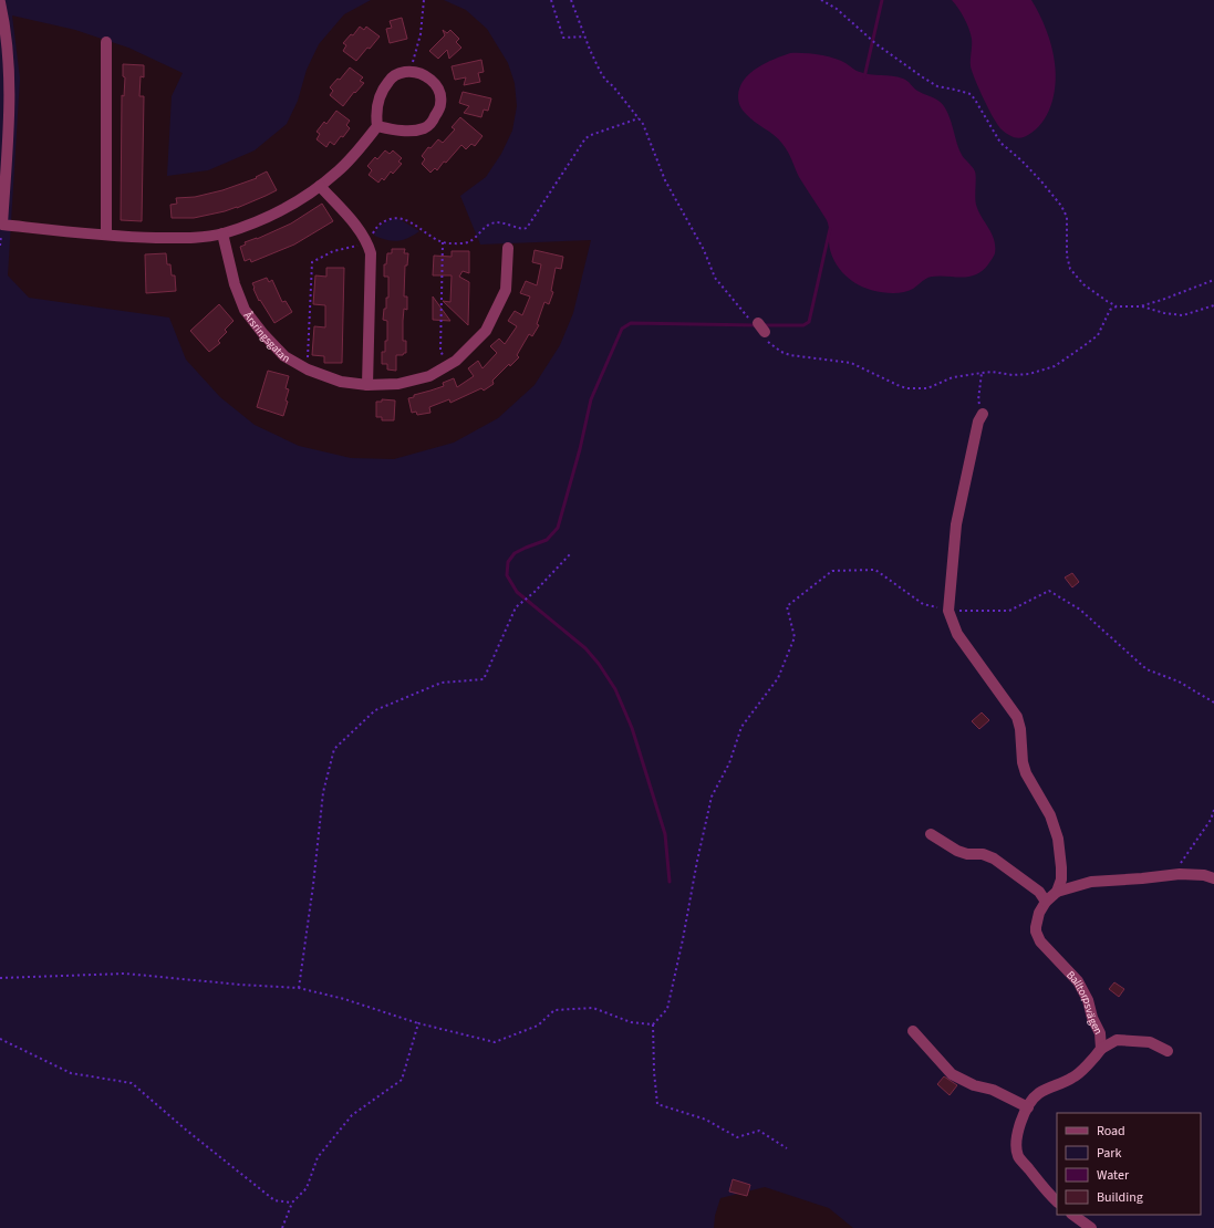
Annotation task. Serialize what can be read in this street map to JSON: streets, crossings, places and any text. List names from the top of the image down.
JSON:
{
  "streets": {
    "street": ["Årsringsgatan", "Balltorpsvägen"]
  },
  "legend": [
    "Road",
    "Park",
    "Water",
    "Building"
  ]
}
